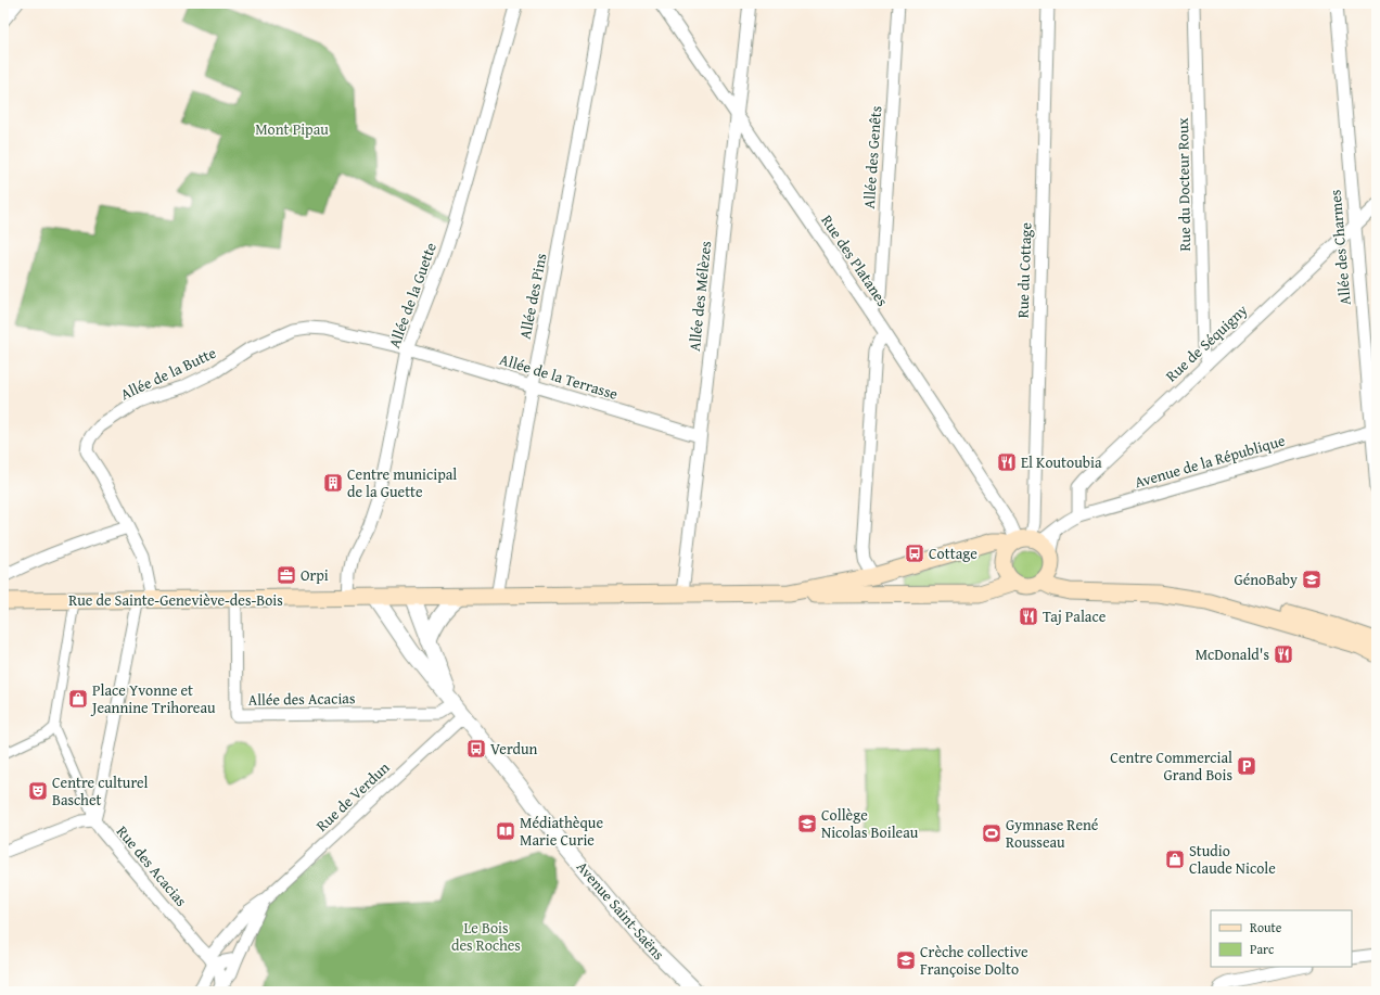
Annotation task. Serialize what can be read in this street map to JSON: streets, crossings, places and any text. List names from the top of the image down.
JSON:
{
  "streets": {
    "main road": ["Rue de Sainte-Geneviève-des-Bois"],
    "street": [
      "Allée des Genêts",
      "Rue du Docteur Roux",
      "Allée des Charmes",
      "Rue des Platanes",
      "Rue du Cottage",
      "Allée de la Guette",
      "Allée des Pins",
      "Allée des Mélèzes",
      "Rue de Séquigny",
      "Allée de la Butte",
      "Allée de la Terrasse",
      "Avenue de la République",
      "Allée des Acacias",
      "Rue de Verdun",
      "Rue des Acacias",
      "Avenue Saint-Saëns"
    ]
  },
  "crossings": [
    ["Allée des Genêts", "Rue des Platanes"],
    ["Rue du Docteur Roux", "Rue de Séquigny"],
    ["Allée des Charmes", "Rue de Séquigny"],
    ["Allée des Charmes", "Avenue de la République"],
    ["Rue des Platanes", "Rue du Cottage"],
    ["Rue des Platanes", "Allée des Mélèzes"],
    ["Rue des Platanes", "Avenue de la République"],
    ["Rue du Cottage", "Avenue de la République"],
    ["Allée de la Guette", "Allée de la Butte"],
    ["Allée de la Guette", "Allée de la Terrasse"],
    ["Allée de la Guette", "Rue de Sainte-Geneviève-des-Bois"],
    ["Allée des Pins", "Allée de la Terrasse"],
    ["Allée des Pins", "Rue de Sainte-Geneviève-des-Bois"],
    ["Allée des Mélèzes", "Allée de la Terrasse"],
    ["Allée des Mélèzes", "Rue de Sainte-Geneviève-des-Bois"],
    ["Rue de Séquigny", "Avenue de la République"],
    ["Allée de la Butte", "Allée de la Terrasse"],
    ["Allée de la Butte", "Rue de Sainte-Geneviève-des-Bois"],
    ["Rue de Sainte-Geneviève-des-Bois", "Allée des Acacias"],
    ["Rue de Sainte-Geneviève-des-Bois", "Avenue Saint-Saëns"],
    ["Allée des Acacias", "Avenue Saint-Saëns"],
    ["Rue de Verdun", "Rue des Acacias"],
    ["Rue de Verdun", "Avenue Saint-Saëns"]
  ],
  "parks": ["Mont Pipau", "Le Bois des Roches"],
  "places": {
    "restaurant": ["El Koutoubia", "Taj Palace", "McDonald's"],
    "building": ["Centre municipal de la Guette"],
    "bus stop": ["Cottage", "Verdun"],
    "office": ["Orpi"],
    "school or university": ["GénoBaby", "Collège Nicolas Boileau", "Crèche collective Françoise Dolto"],
    "shop": ["Place Yvonne et Jeannine Trihoreau", "Studio Claude Nicole"],
    "parking": ["Centre Commercial Grand Bois"],
    "theatre": ["Centre culturel Baschet"],
    "library": ["Médiathèque Marie Curie"],
    "sports": ["Gymnase René Rousseau"]
  },
  "legend": ["Route", "Parc"]
}
